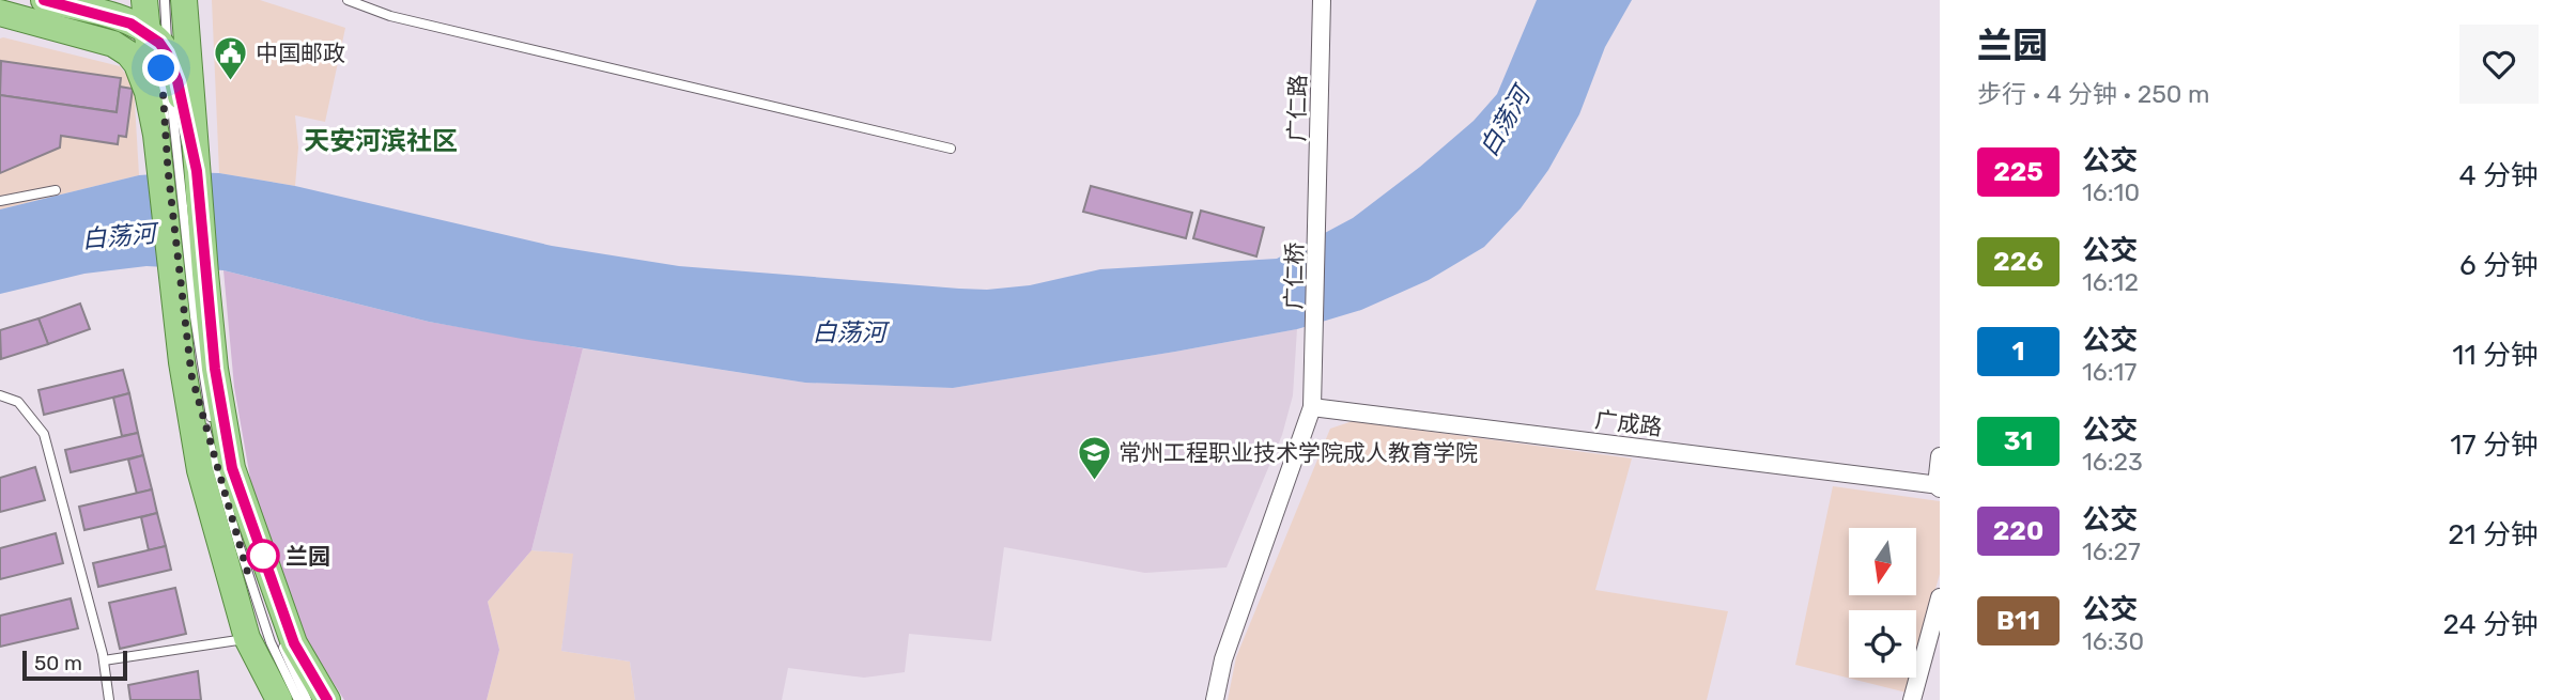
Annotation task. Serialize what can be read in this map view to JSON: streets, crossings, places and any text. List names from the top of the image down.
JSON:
{
  "streets": {
    "street": ["广仁路", "广仁桥", "广成路"]
  },
  "crossings": [
    ["广仁路", "广仁桥"],
    ["广仁桥", "广成路"]
  ],
  "districts": ["天安河滨社区"],
  "water": ["白荡河"],
  "places": {
    "public building": ["中国邮政"],
    "school or university": ["常州工程职业技术学院成人教育学院"],
    "other": ["兰园"]
  },
  "lines": ["bus line 225"],
  "scale_bar": "50 m",
  "north": "bottom",
  "page": {
    "heading": ["兰园", "步行 · 4 分钟 · 250 m"],
    "list": [
      {
        "mark": "225",
        "name": "公交",
        "note": "16:10",
        "value": "4 分钟"
      },
      {
        "mark": "226",
        "name": "公交",
        "note": "16:12",
        "value": "6 分钟"
      },
      {
        "mark": "1",
        "name": "公交",
        "note": "16:17",
        "value": "11 分钟"
      },
      {
        "mark": "31",
        "name": "公交",
        "note": "16:23",
        "value": "17 分钟"
      },
      {
        "mark": "220",
        "name": "公交",
        "note": "16:27",
        "value": "21 分钟"
      },
      {
        "mark": "B11",
        "name": "公交",
        "note": "16:30",
        "value": "24 分钟"
      }
    ],
    "scale": "50 m"
  }
}
